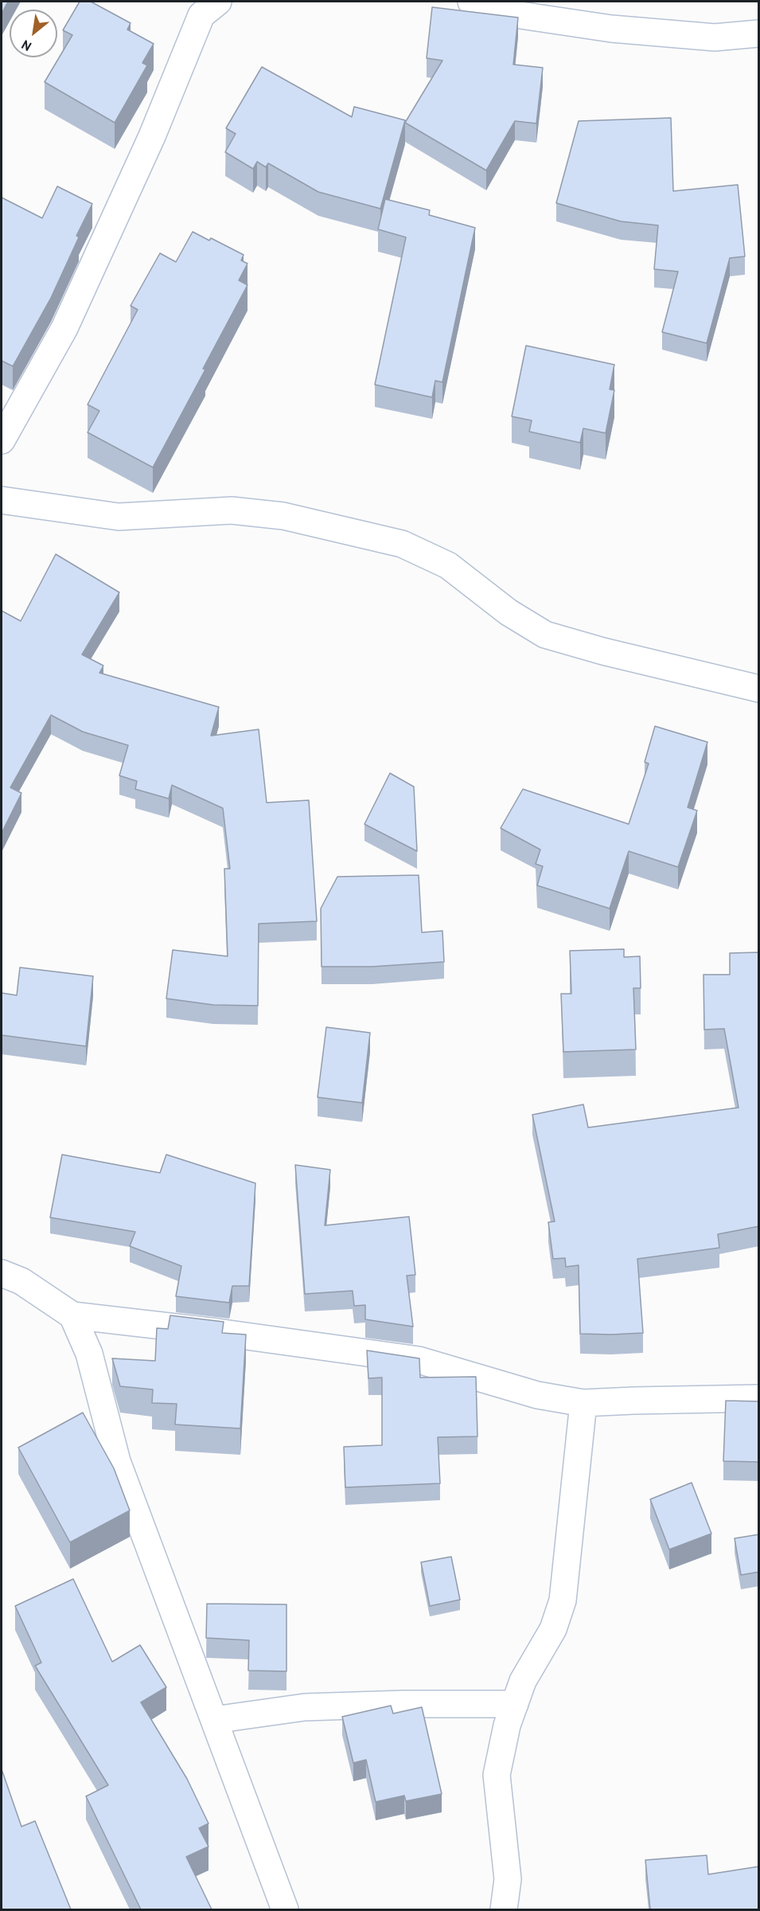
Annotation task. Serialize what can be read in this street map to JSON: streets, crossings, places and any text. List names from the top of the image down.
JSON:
{
  "north": "bottom left"
}
